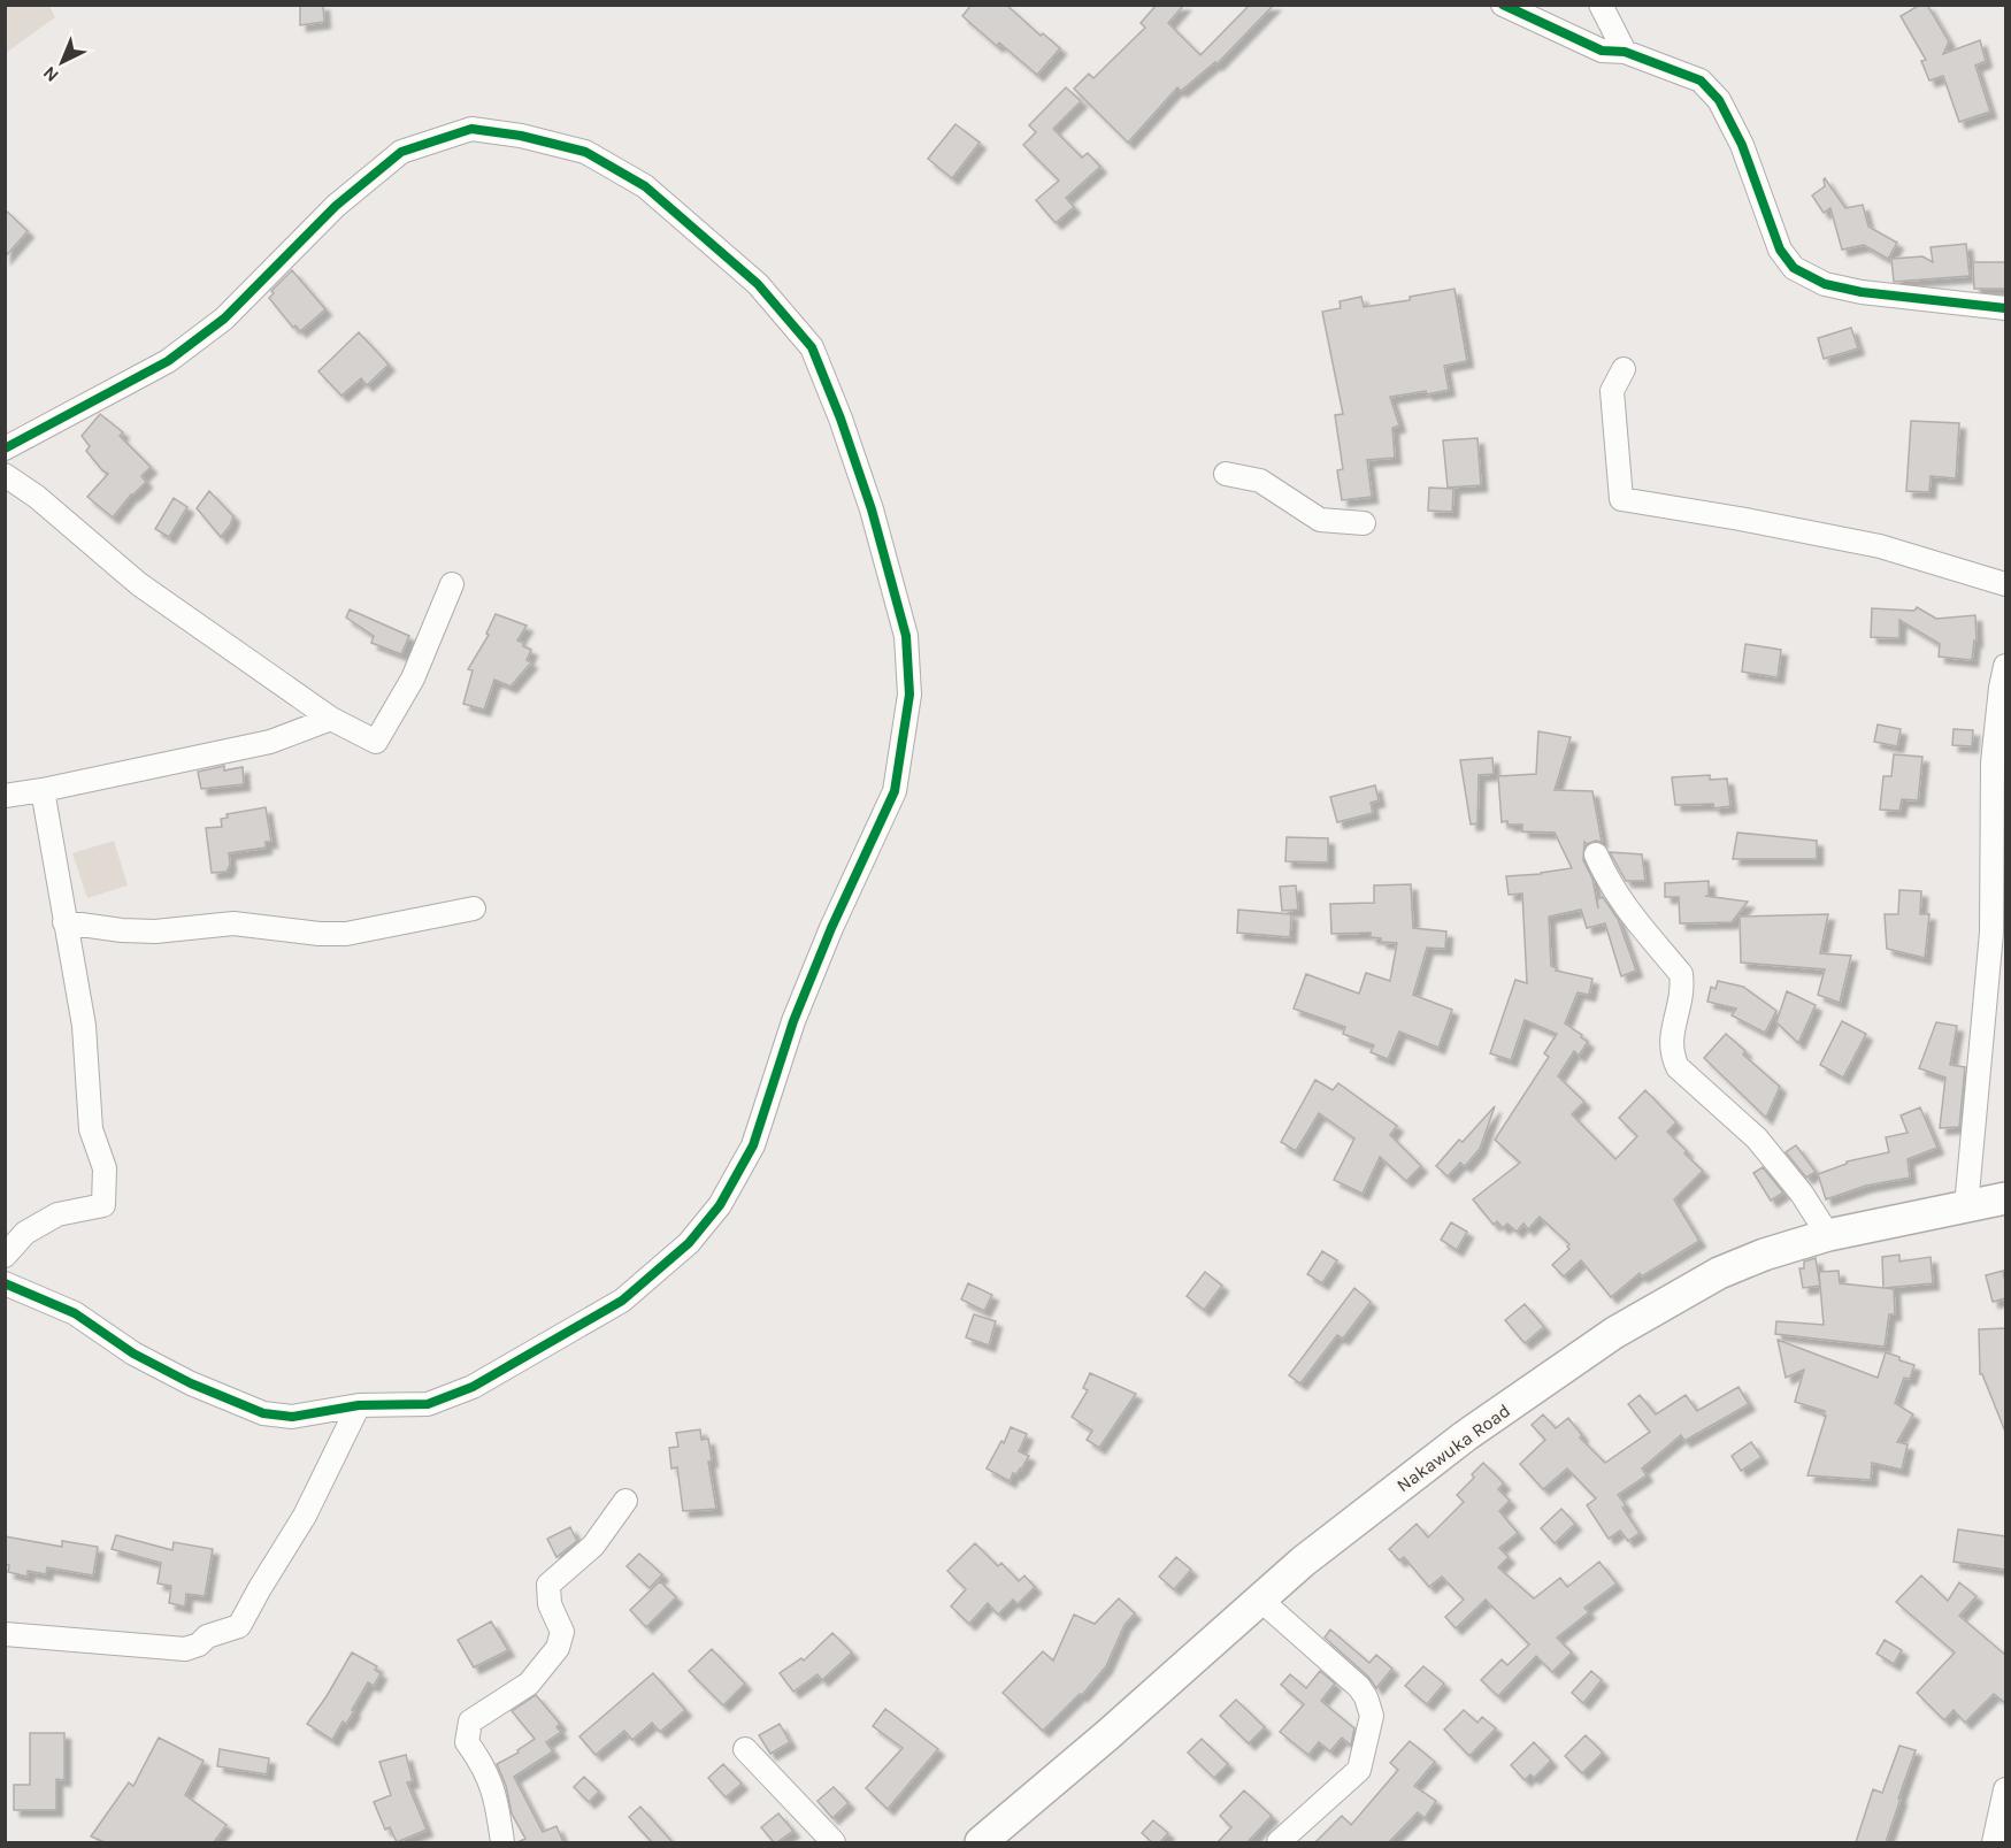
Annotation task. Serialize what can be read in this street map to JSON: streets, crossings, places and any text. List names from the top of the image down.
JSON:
{
  "streets": {
    "main road": ["Nakawuka Road"]
  },
  "north": "bottom left"
}
